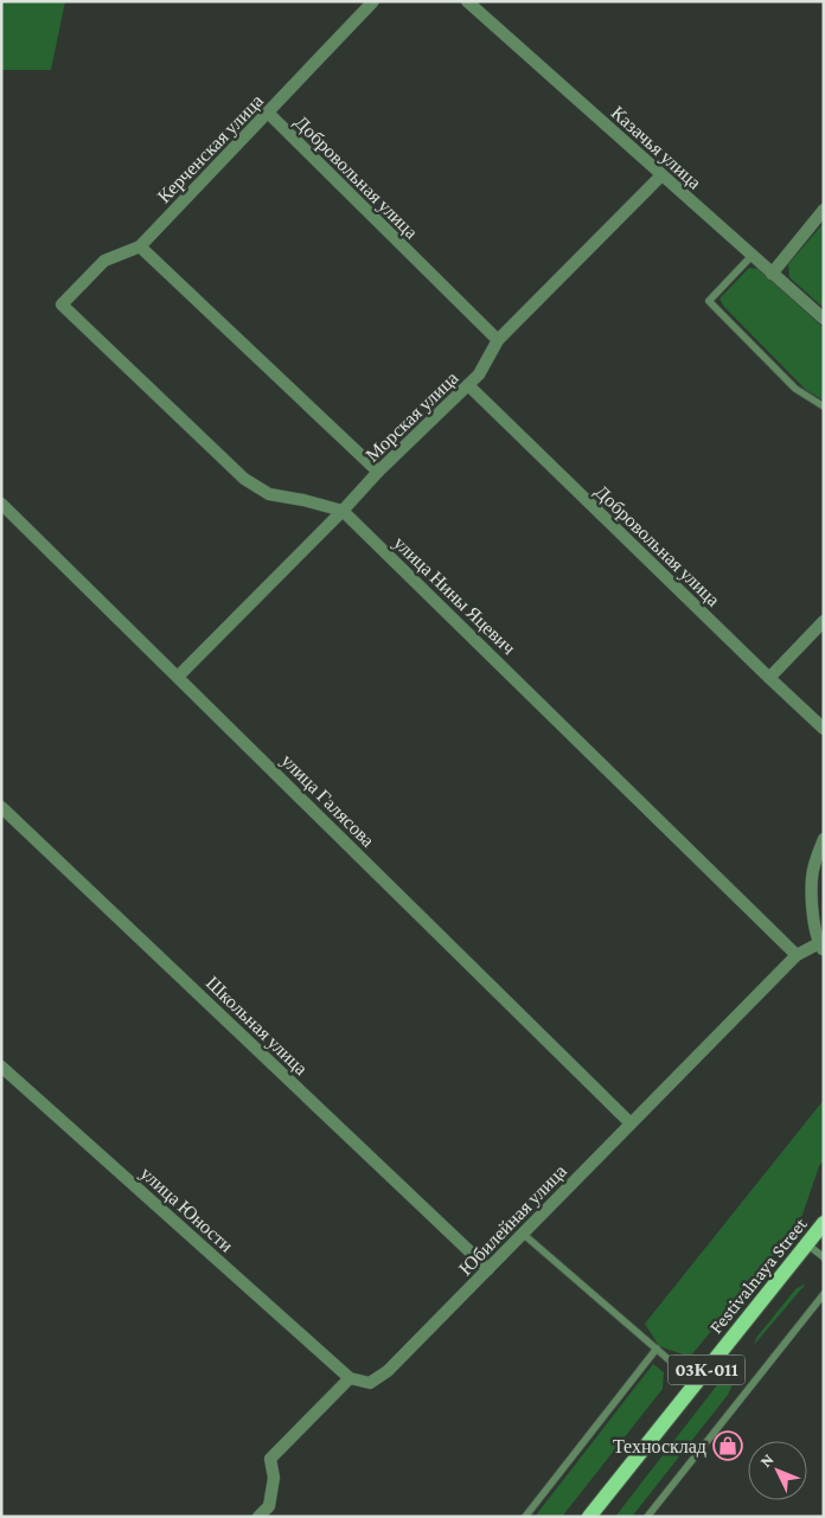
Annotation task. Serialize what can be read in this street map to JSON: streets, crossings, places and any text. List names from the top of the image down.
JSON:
{
  "streets": {
    "main road": ["Festivalnaya Street", "03К-011"],
    "street": [
      "Казачья улица",
      "Керченская улица",
      "Добровольная улица",
      "Морская улица",
      "улица Нины Яцевич",
      "улица Галясова",
      "Школьная улица",
      "улица Юности",
      "Юбилейная улица"
    ]
  },
  "crossings": [
    ["Казачья улица", "Морская улица"],
    ["Керченская улица", "Добровольная улица"],
    ["Керченская улица", "улица Нины Яцевич"],
    ["Добровольная улица", "Морская улица"],
    ["Морская улица", "улица Нины Яцевич"],
    ["Морская улица", "улица Галясова"],
    ["улица Нины Яцевич", "Юбилейная улица"],
    ["улица Галясова", "Юбилейная улица"],
    ["Школьная улица", "Юбилейная улица"],
    ["улица Юности", "Юбилейная улица"]
  ],
  "places": {
    "shop": ["Техносклад"]
  },
  "north": "top left"
}
